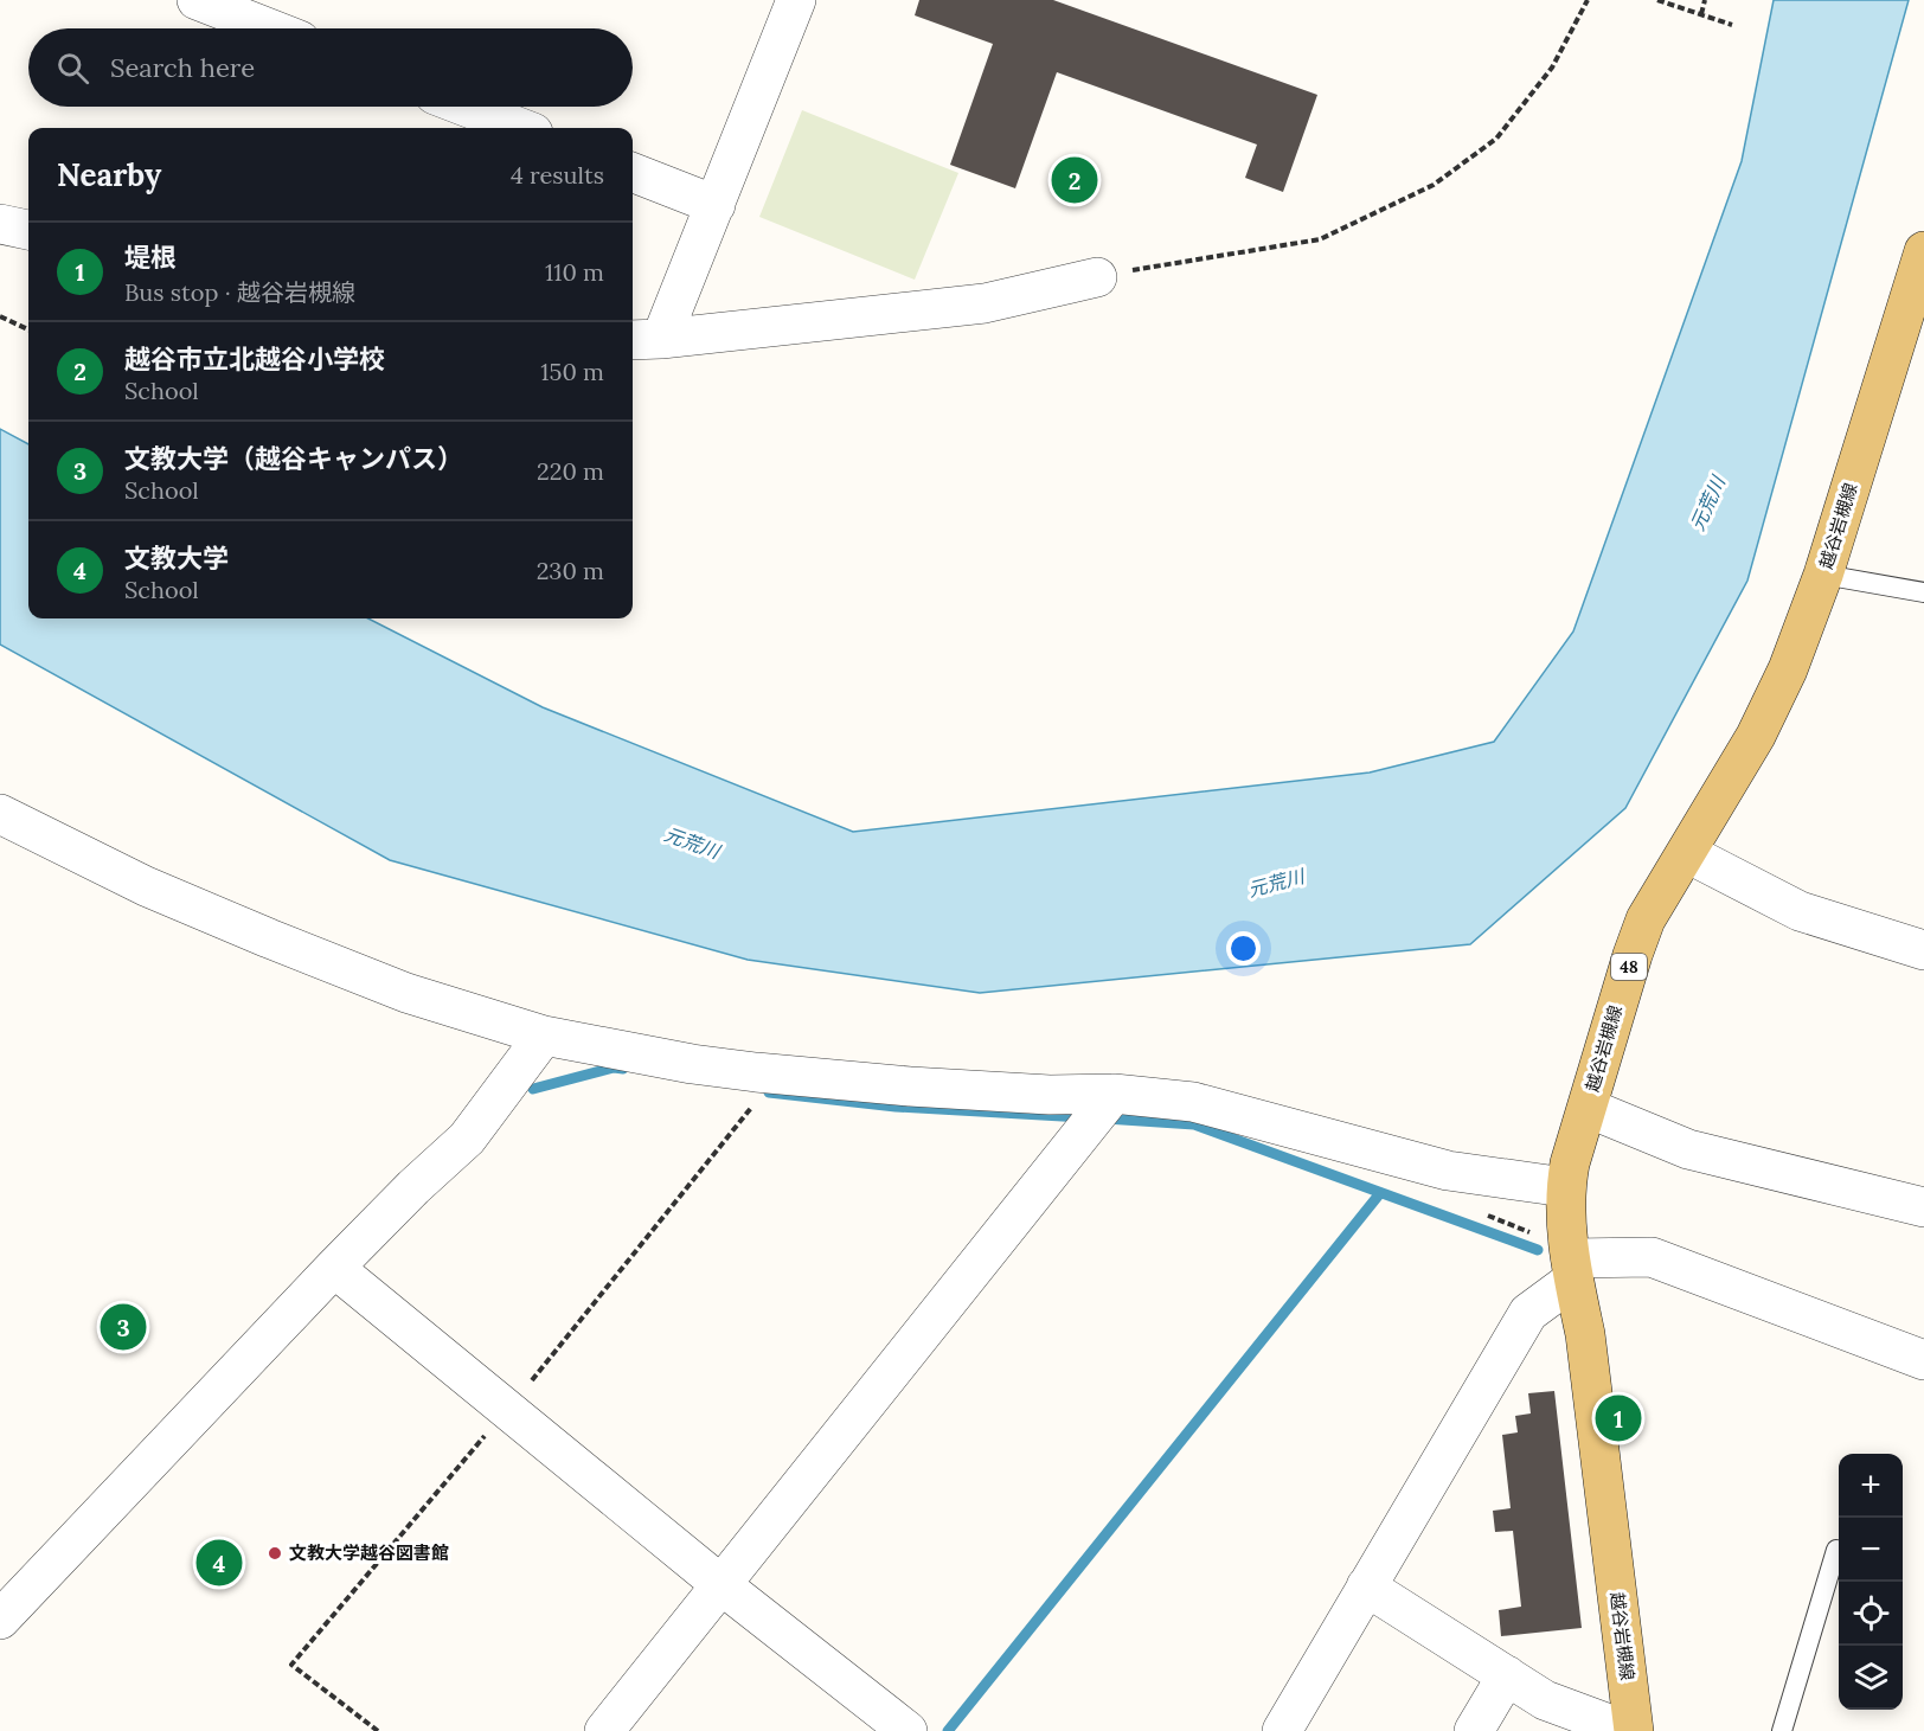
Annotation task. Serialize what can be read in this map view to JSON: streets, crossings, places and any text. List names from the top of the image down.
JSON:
{
  "streets": {
    "main road": ["越谷岩槻線", "48"]
  },
  "water": ["元荒川"],
  "places": ["文教大学越谷図書館"],
  "page": {
    "search": "Search here",
    "heading": ["Nearby", "4 results"],
    "pins": [
      "2",
      "3",
      "1",
      "4"
    ],
    "list": [
      {
        "mark": "1",
        "name": "堤根",
        "note": "Bus stop · 越谷岩槻線",
        "value": "110 m"
      },
      {
        "mark": "2",
        "name": "越谷市立北越谷小学校",
        "note": "School",
        "value": "150 m"
      },
      {
        "mark": "3",
        "name": "文教大学（越谷キャンパス）",
        "note": "School",
        "value": "220 m"
      },
      {
        "mark": "4",
        "name": "文教大学",
        "note": "School",
        "value": "230 m"
      }
    ],
    "map_buttons": ["+", "−"]
  }
}
